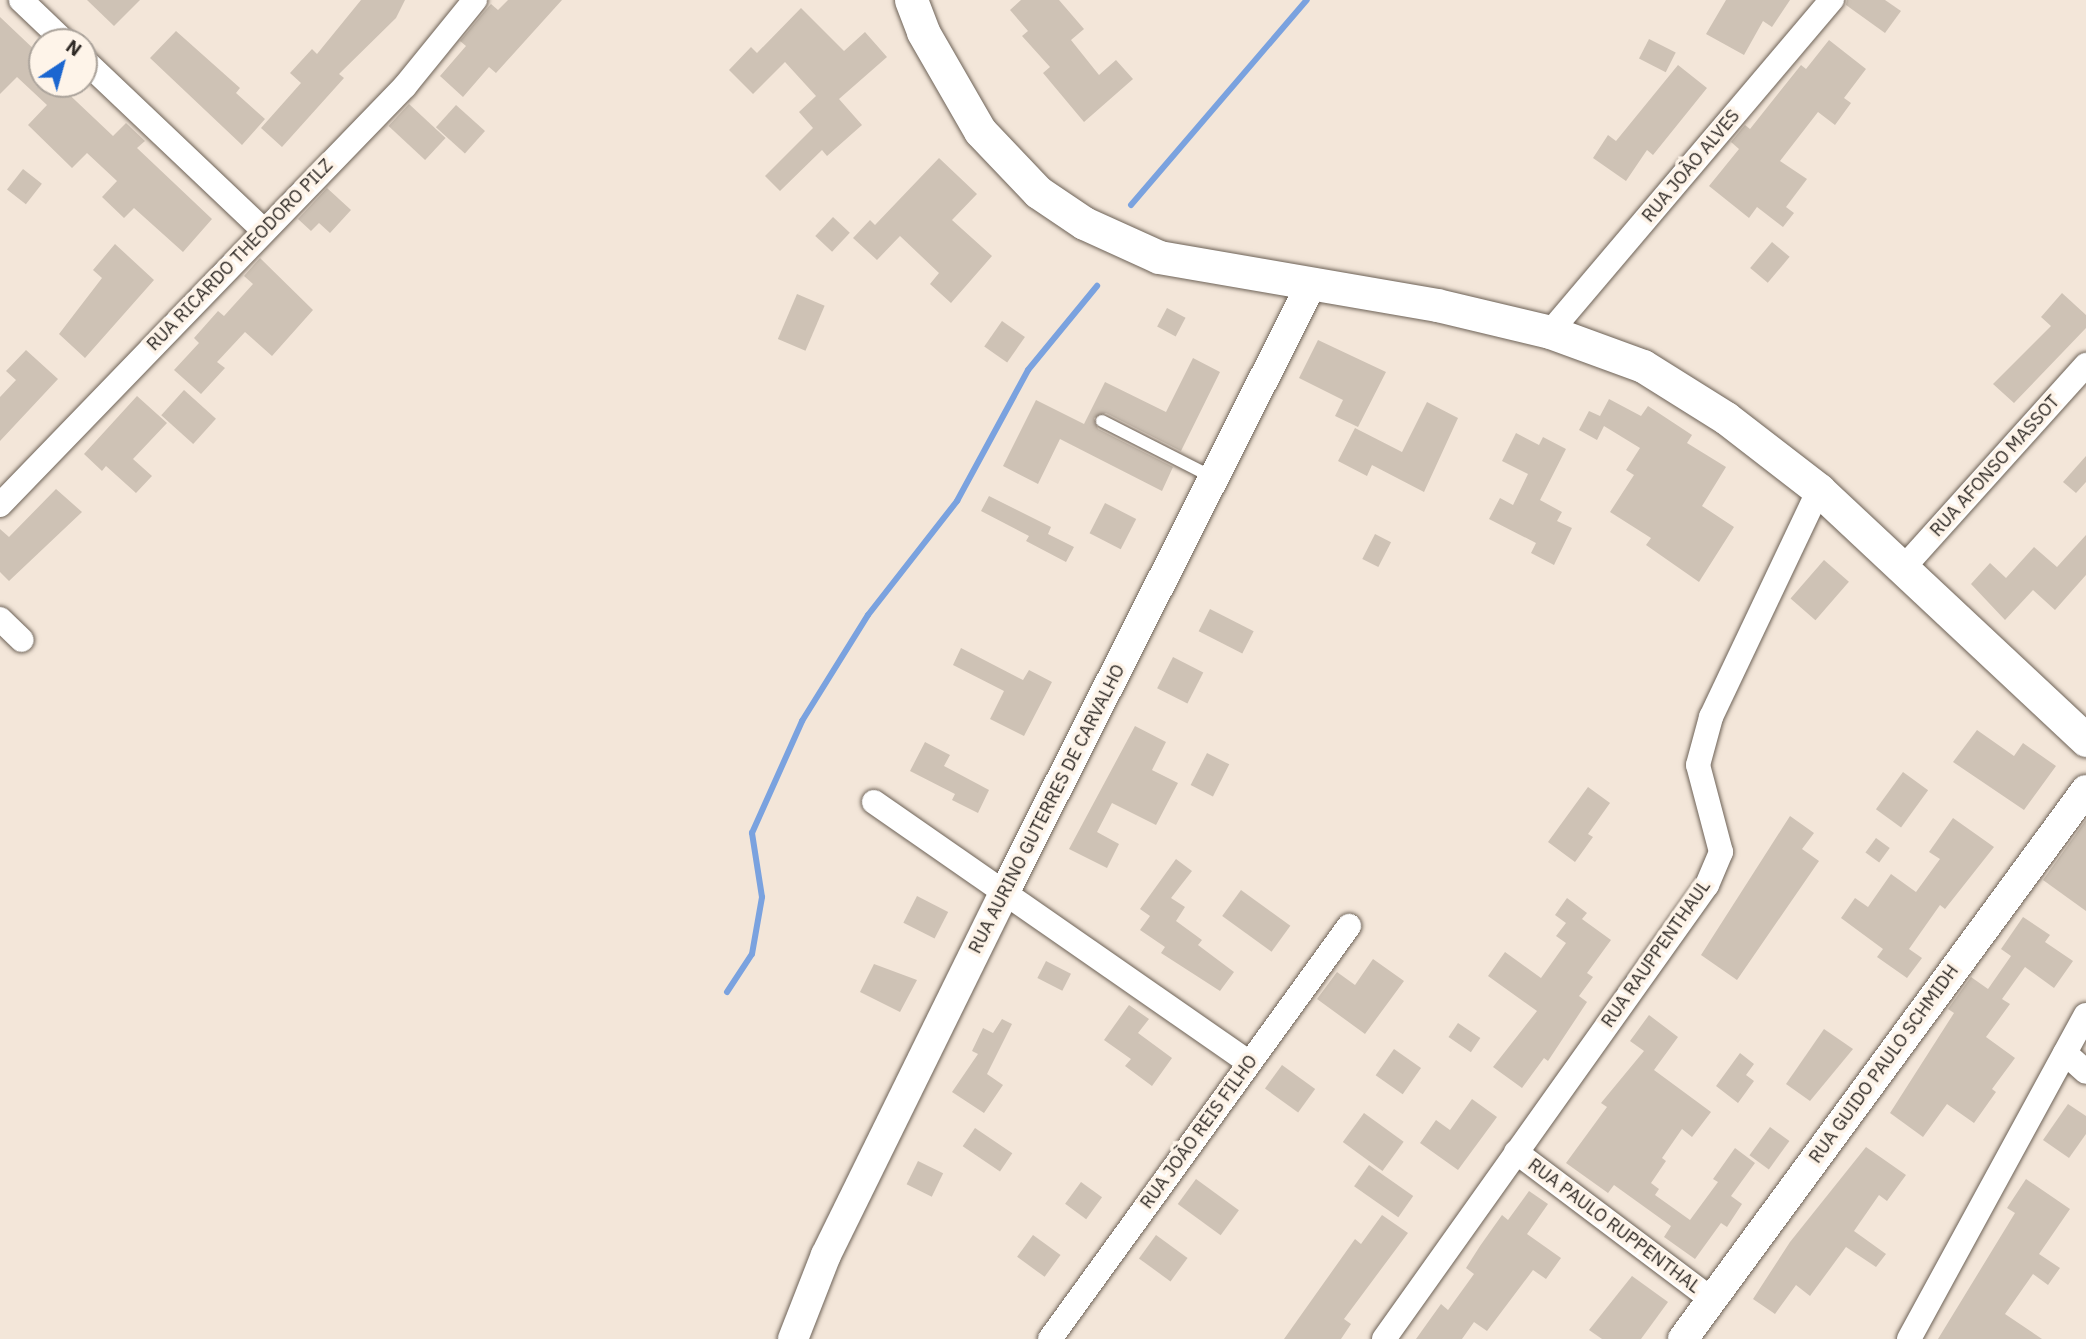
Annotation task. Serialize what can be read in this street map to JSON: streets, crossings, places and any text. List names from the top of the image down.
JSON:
{
  "streets": {
    "street": [
      "RUA JOÃO ALVES",
      "RUA RICARDO THEODORO PILZ",
      "RUA AFONSO MASSOT",
      "RUA AURINO GUTERRES DE CARVALHO",
      "RUA RAUPPENTHAUL",
      "RUA GUIDO PAULO SCHMIDH",
      "RUA JOÃO REIS FILHO",
      "RUA PAULO RUPPENTHAL"
    ]
  },
  "crossings": [
    ["RUA RAUPPENTHAUL", "RUA PAULO RUPPENTHAL"],
    ["RUA GUIDO PAULO SCHMIDH", "RUA PAULO RUPPENTHAL"]
  ],
  "north": "top right"
}
